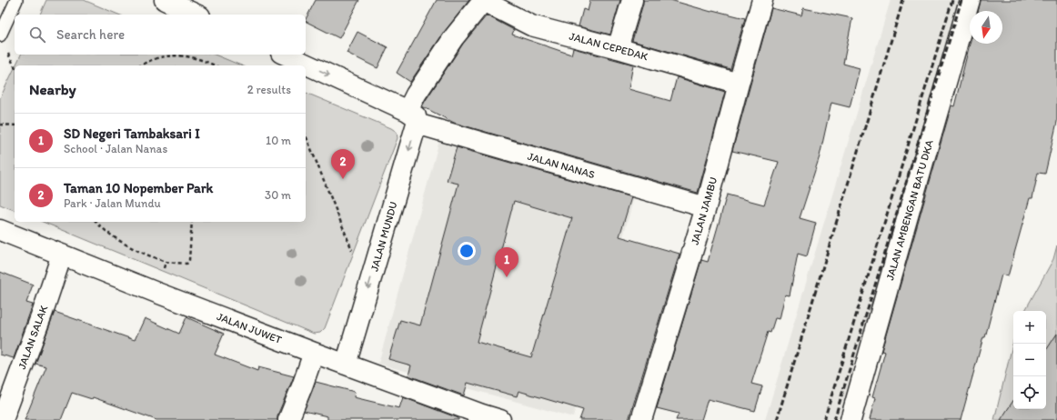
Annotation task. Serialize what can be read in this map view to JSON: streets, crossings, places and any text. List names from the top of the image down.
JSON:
{
  "streets": {
    "street": [
      "JALAN CEPEDAK",
      "JALAN NANAS",
      "JALAN AMBENGAN BATU DKA",
      "JALAN JAMBU",
      "JALAN MUNDU",
      "JALAN JUWET",
      "JALAN SALAK"
    ]
  },
  "crossings": [
    ["JALAN CEPEDAK", "JALAN JAMBU"],
    ["JALAN CEPEDAK", "JALAN MUNDU"],
    ["JALAN NANAS", "JALAN JAMBU"],
    ["JALAN NANAS", "JALAN MUNDU"],
    ["JALAN MUNDU", "JALAN JUWET"],
    ["JALAN JUWET", "JALAN SALAK"]
  ],
  "one_way": ["JALAN MUNDU"],
  "north": "bottom",
  "page": {
    "search": "Search here",
    "heading": ["Nearby", "2 results"],
    "list": [
      {
        "mark": "1",
        "name": "SD Negeri Tambaksari I",
        "note": "School · Jalan Nanas",
        "value": "10 m"
      },
      {
        "mark": "2",
        "name": "Taman 10 Nopember Park",
        "note": "Park · Jalan Mundu",
        "value": "30 m"
      }
    ],
    "pins": ["2", "1"],
    "map_buttons": ["+", "−"]
  }
}
